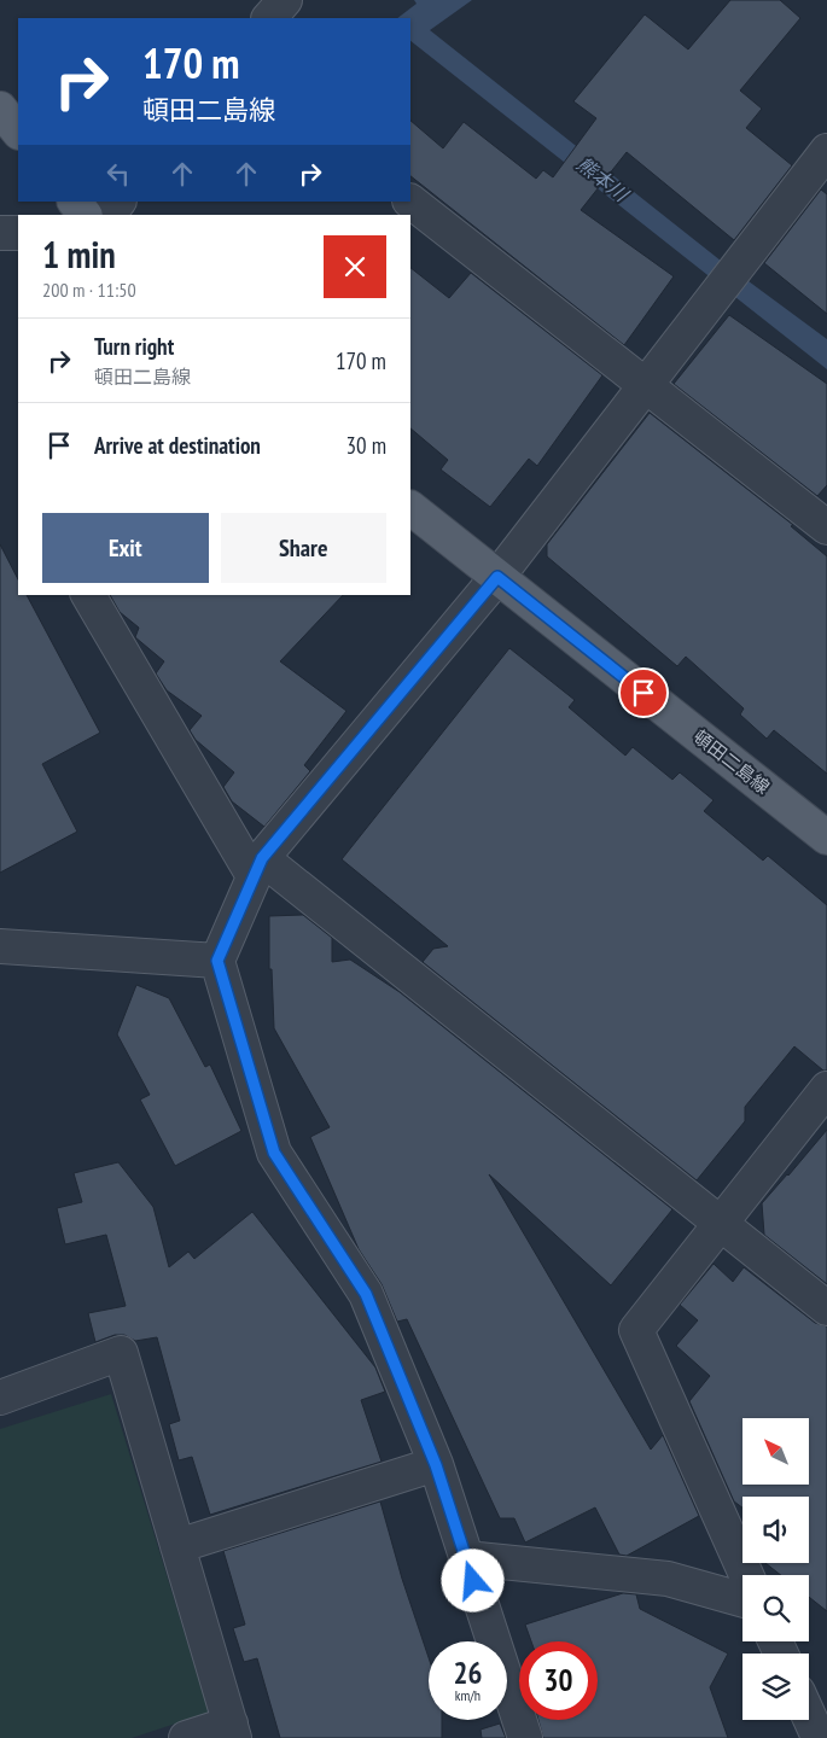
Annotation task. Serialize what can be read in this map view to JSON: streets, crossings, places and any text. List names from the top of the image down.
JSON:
{
  "streets": {
    "main road": ["頓田二島線"]
  },
  "water": ["熊本川"],
  "north": "top left",
  "page": {
    "turn": ["170 m", "頓田二島線"],
    "heading": ["1 min", "200 m · 11:50"],
    "list": [
      {
        "name": "Turn right",
        "note": "頓田二島線",
        "value": "170 m"
      },
      {
        "name": "Arrive at destination",
        "value": "30 m"
      }
    ],
    "buttons": ["Exit", "Share"],
    "speed": "26 km/h",
    "limit": "30"
  }
}
